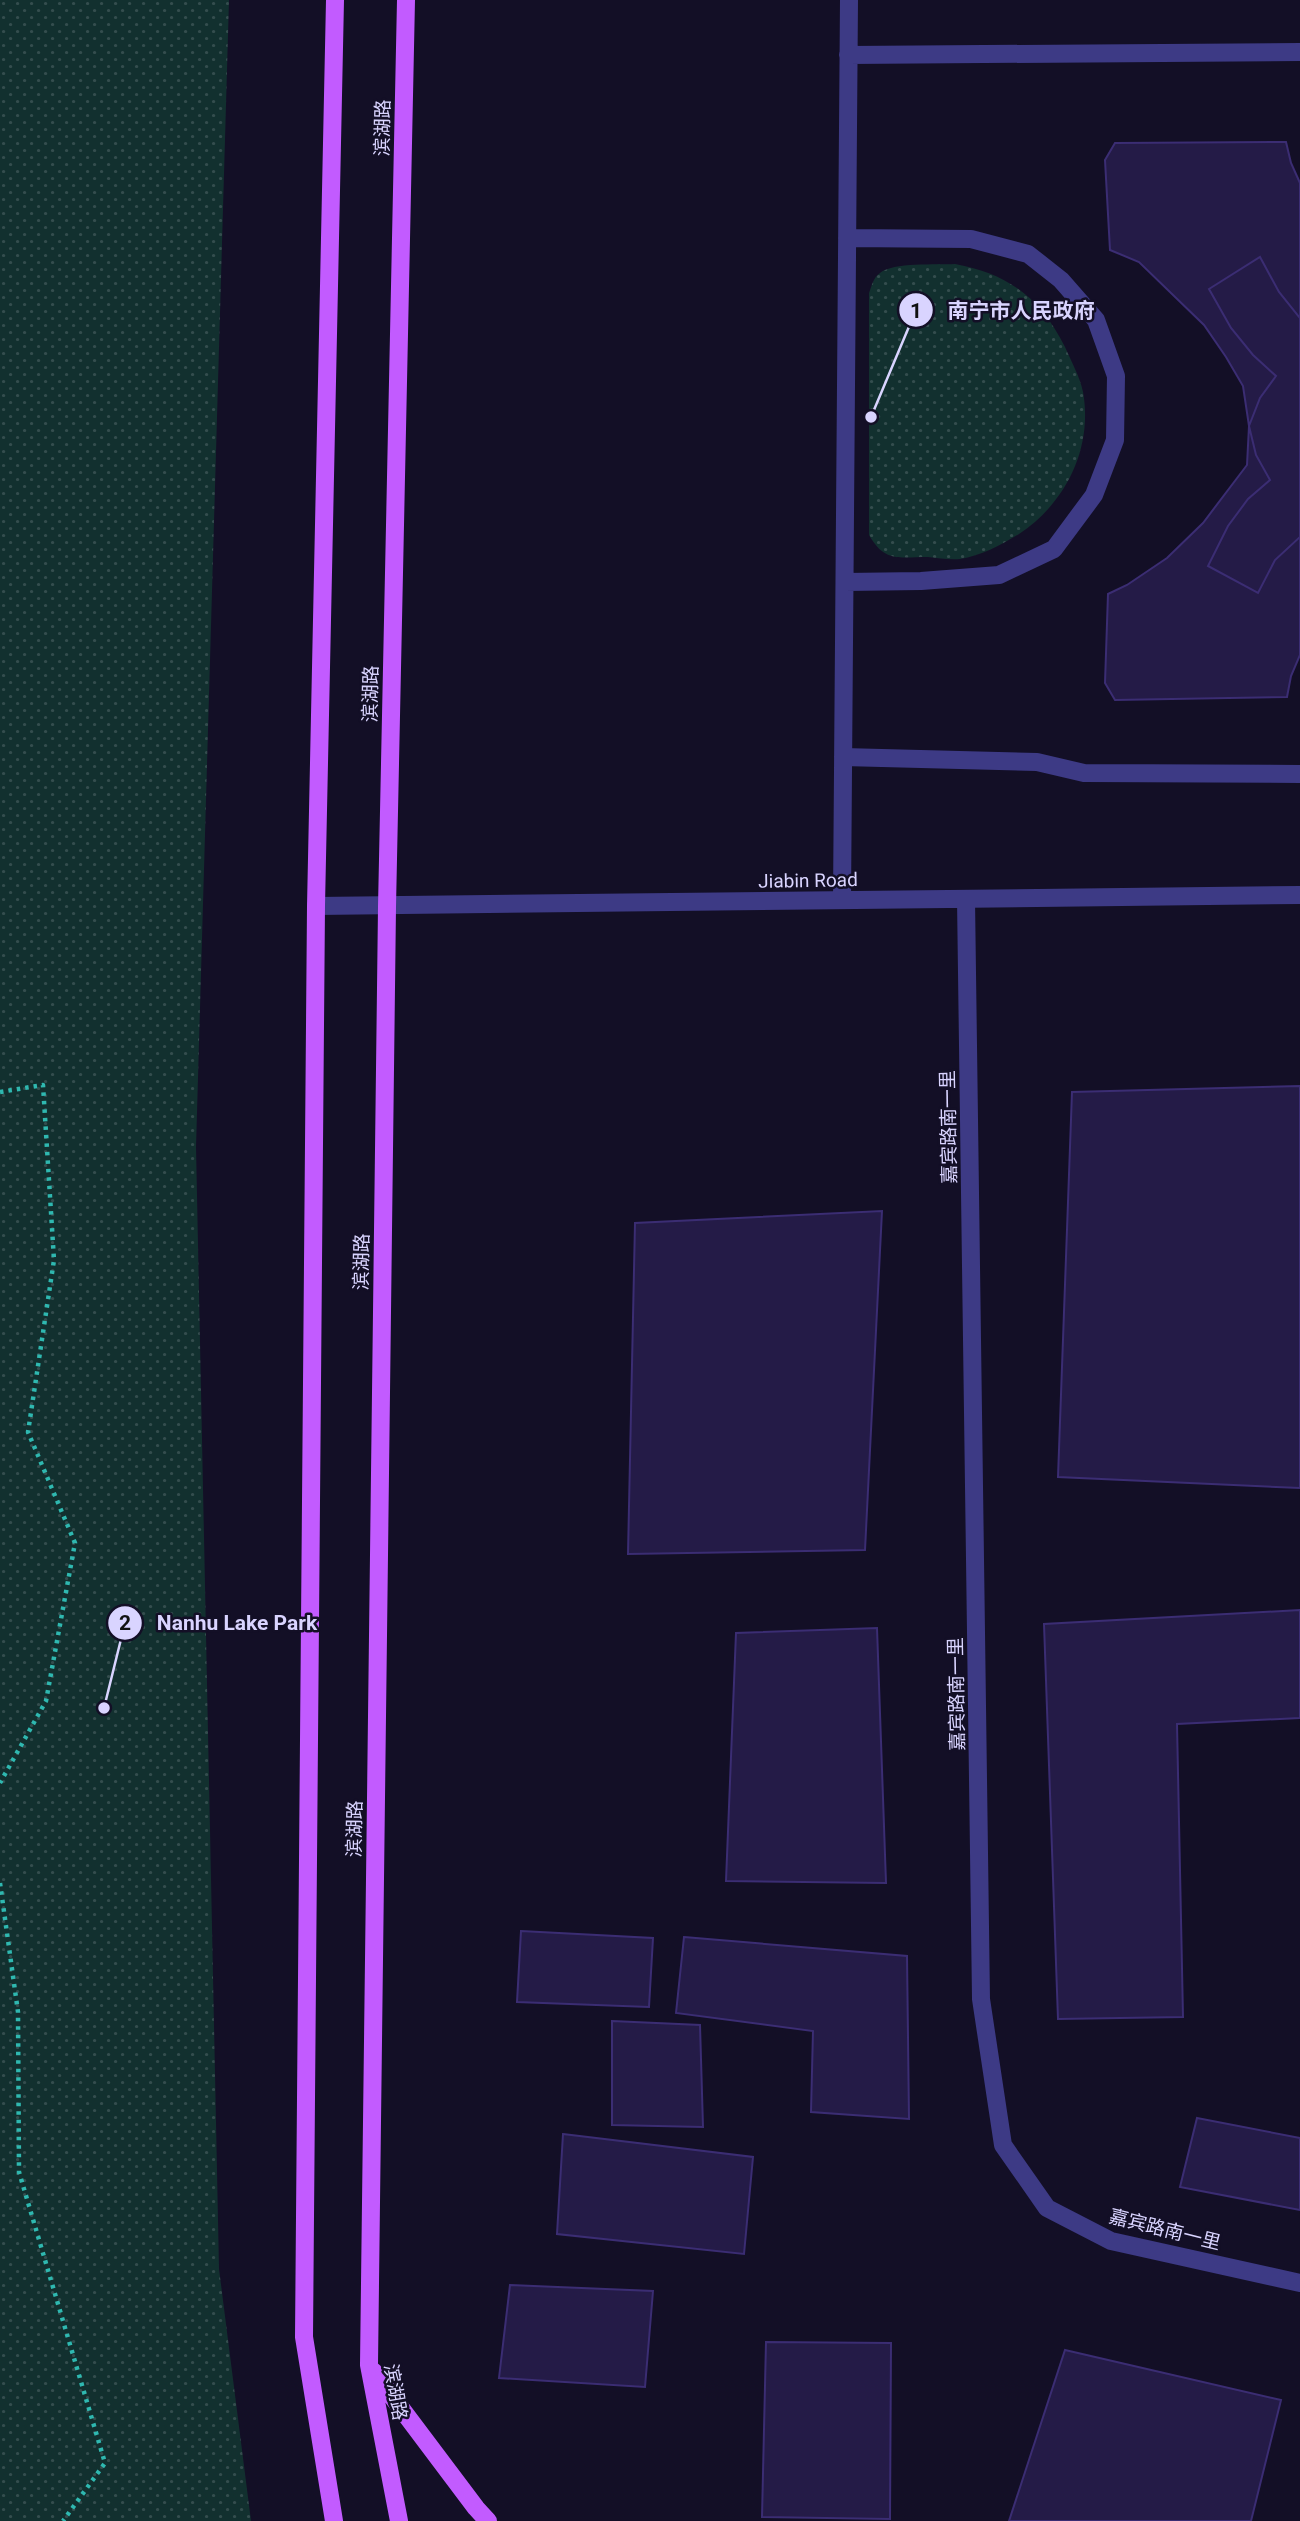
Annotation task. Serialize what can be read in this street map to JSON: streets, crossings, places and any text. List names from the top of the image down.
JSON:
{
  "streets": {
    "main road": ["滨湖路"],
    "street": ["Jiabin Road", "嘉宾路南一里"]
  },
  "crossings": [
    ["滨湖路", "Jiabin Road"],
    ["Jiabin Road", "嘉宾路南一里"]
  ],
  "places": ["南宁市人民政府", "Nanhu Lake Park"]
}
